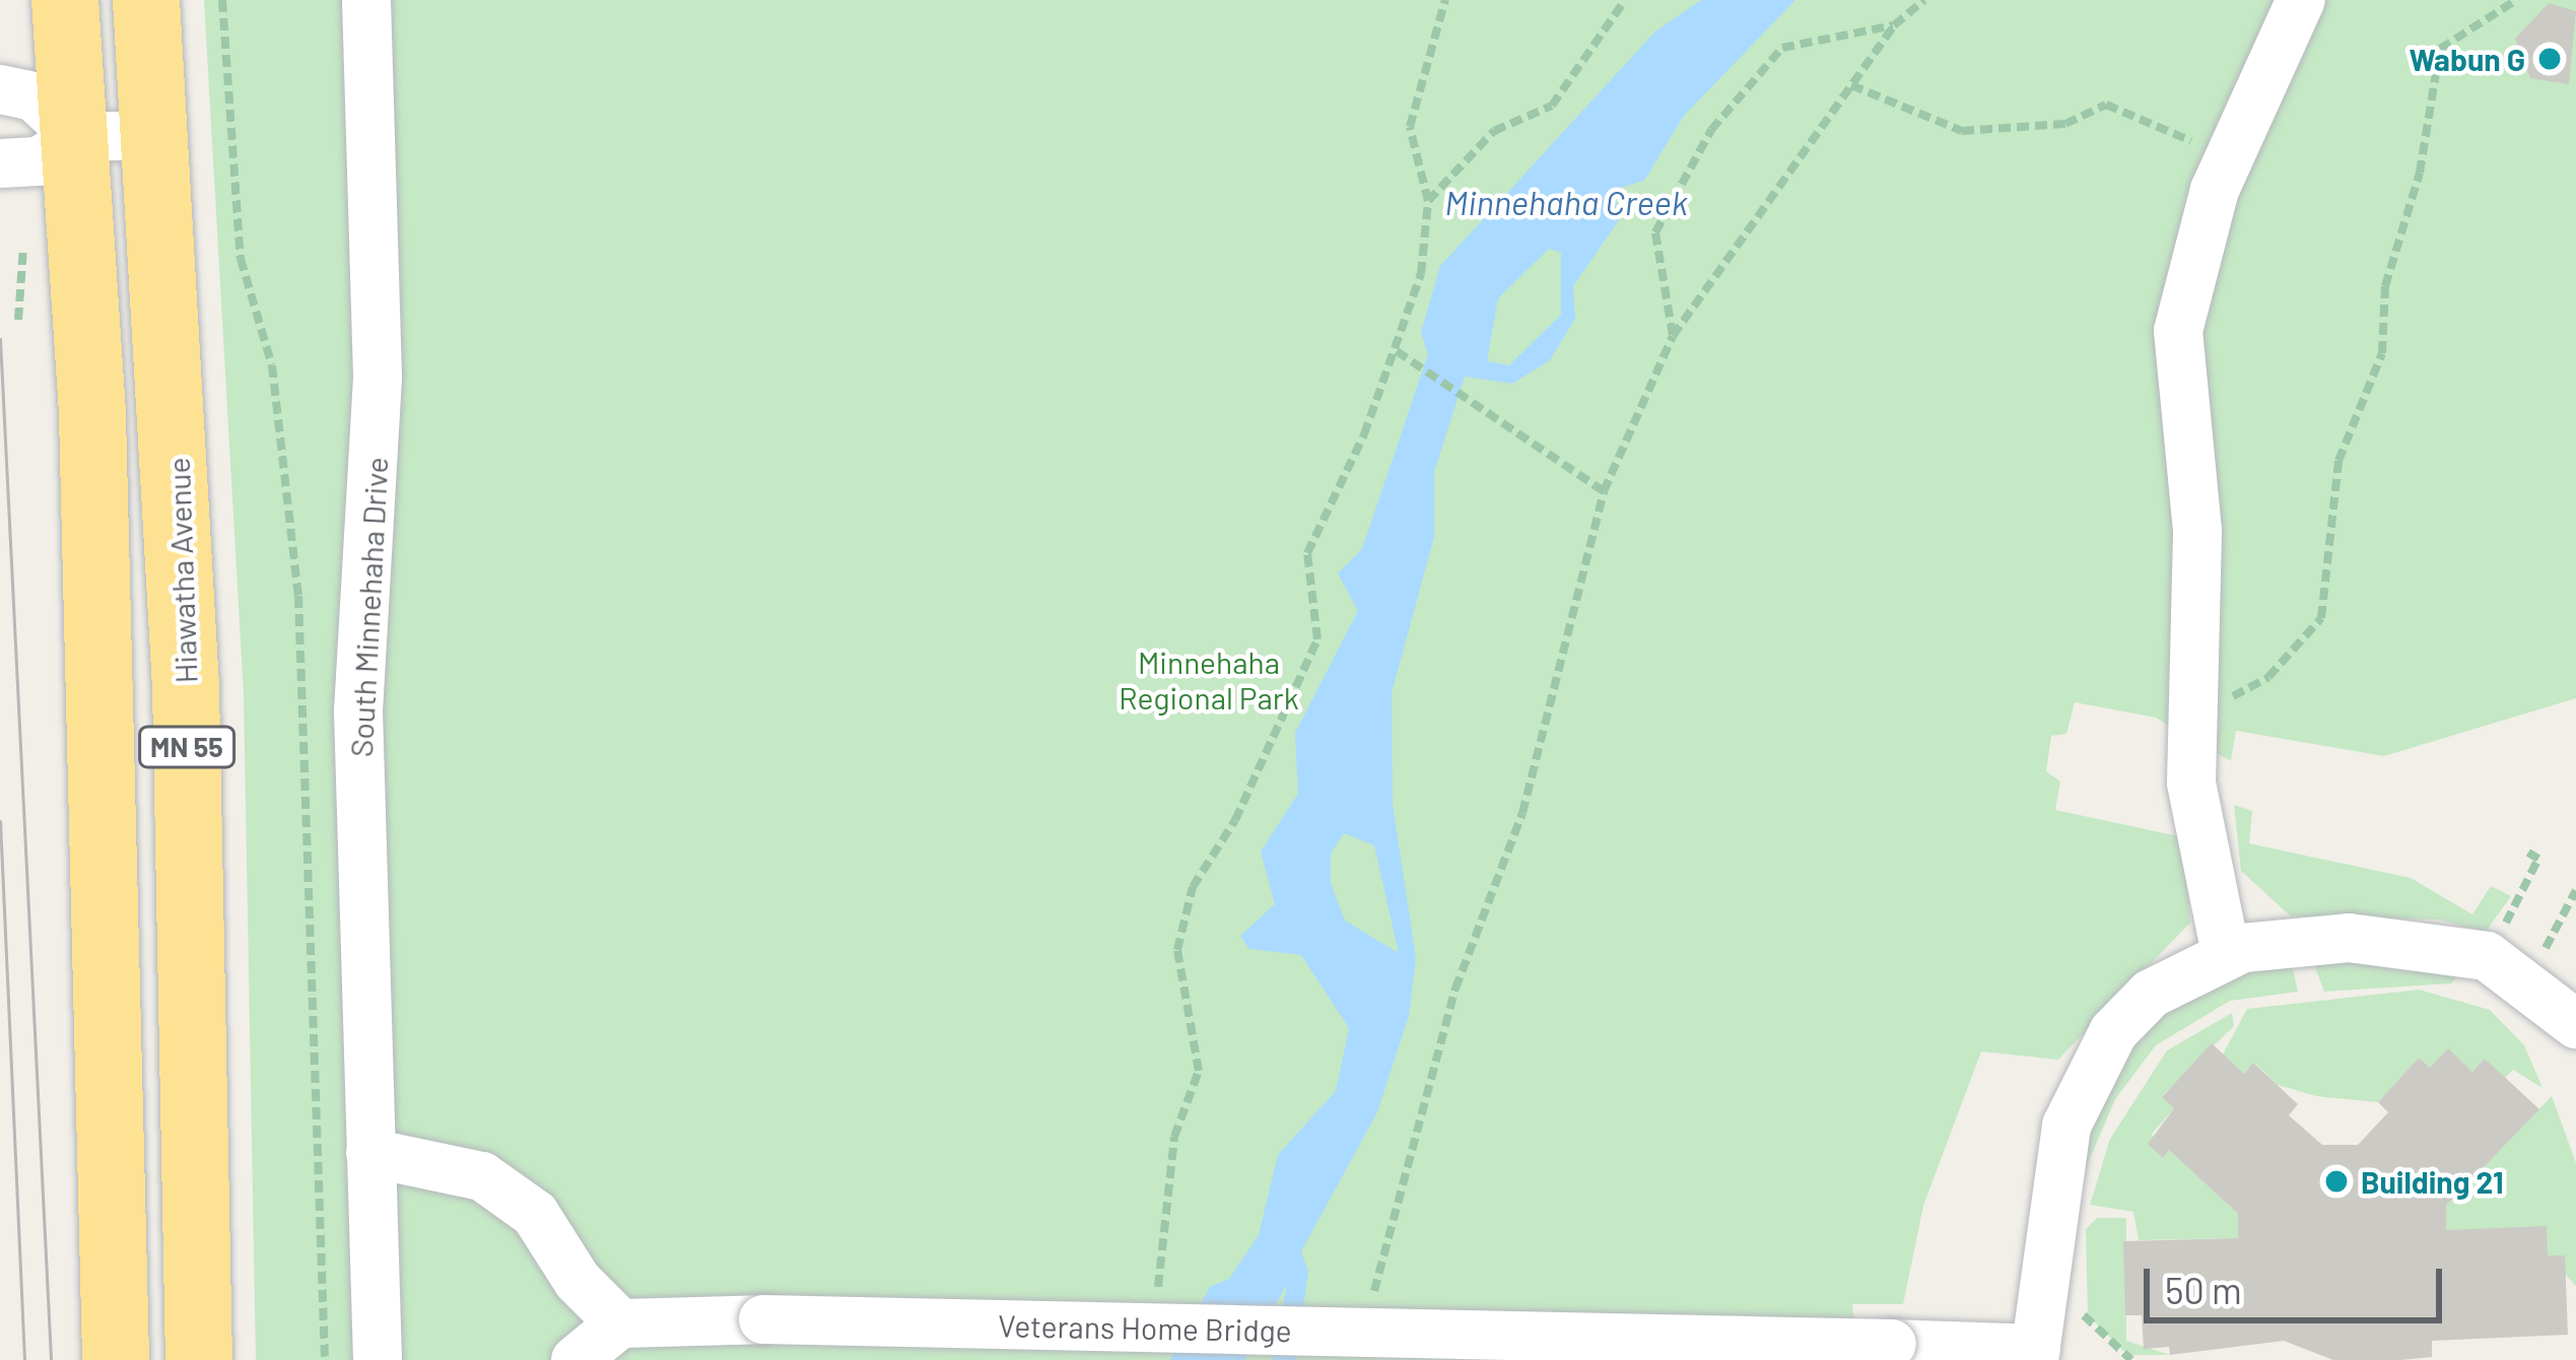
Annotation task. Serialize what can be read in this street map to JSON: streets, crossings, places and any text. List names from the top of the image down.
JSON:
{
  "streets": {
    "highway": ["Hiawatha Avenue", "MN 55"],
    "street": ["South Minnehaha Drive", "Veterans Home Bridge"]
  },
  "water": ["Minnehaha Creek"],
  "parks": ["Minnehaha Regional Park"],
  "places": ["Wabun G", "Building 21"],
  "scale_bar": "50 m"
}
